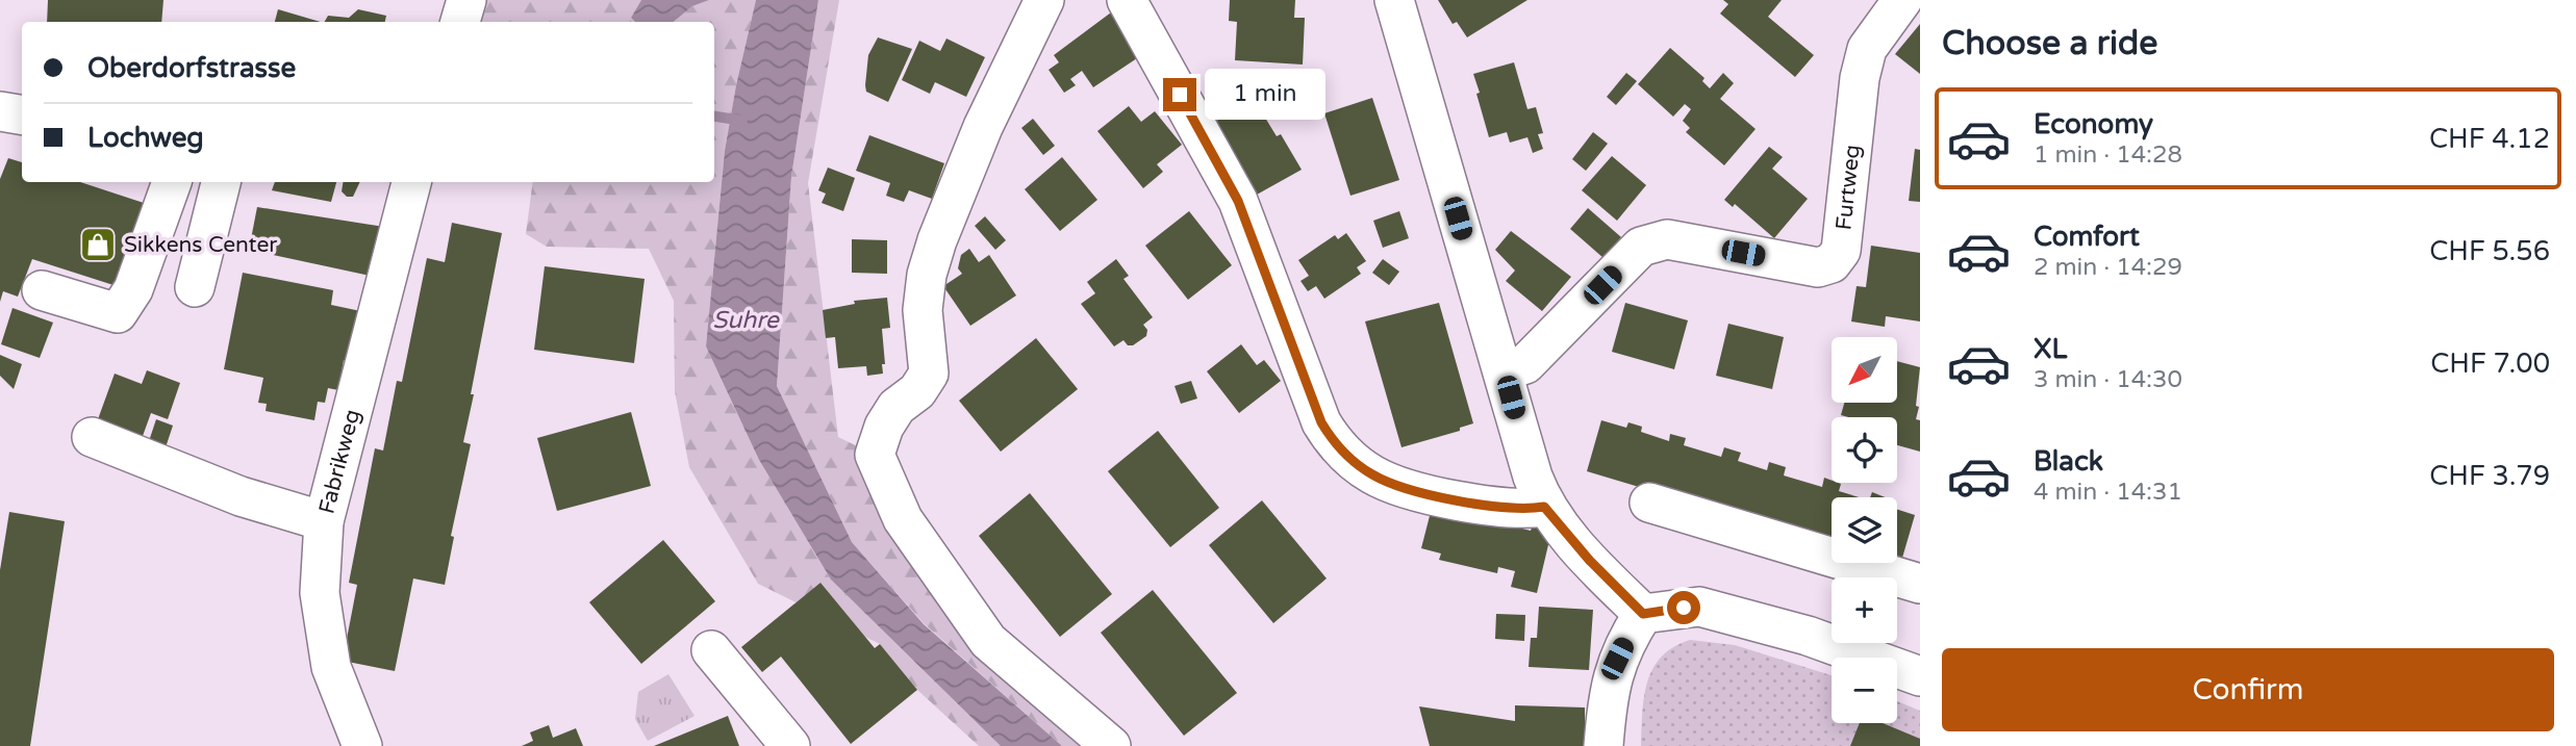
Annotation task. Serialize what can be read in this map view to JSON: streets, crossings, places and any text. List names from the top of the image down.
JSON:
{
  "streets": {
    "street": ["Furtweg", "Fabrikweg"]
  },
  "water": ["Suhre"],
  "places": {
    "shop": ["Sikkens Center"]
  },
  "north": "bottom left",
  "page": {
    "heading": "Choose a ride",
    "banner": ["Oberdorfstrasse", "Lochweg"],
    "bubble": "1 min",
    "list": [
      {
        "name": "Economy",
        "note": "1 min · 14:28",
        "value": "CHF 4.12"
      },
      {
        "name": "Comfort",
        "note": "2 min · 14:29",
        "value": "CHF 5.56"
      },
      {
        "name": "XL",
        "note": "3 min · 14:30",
        "value": "CHF 7.00"
      },
      {
        "name": "Black",
        "note": "4 min · 14:31",
        "value": "CHF 3.79"
      }
    ],
    "map_buttons": ["+", "−"],
    "buttons": "Confirm"
  }
}
